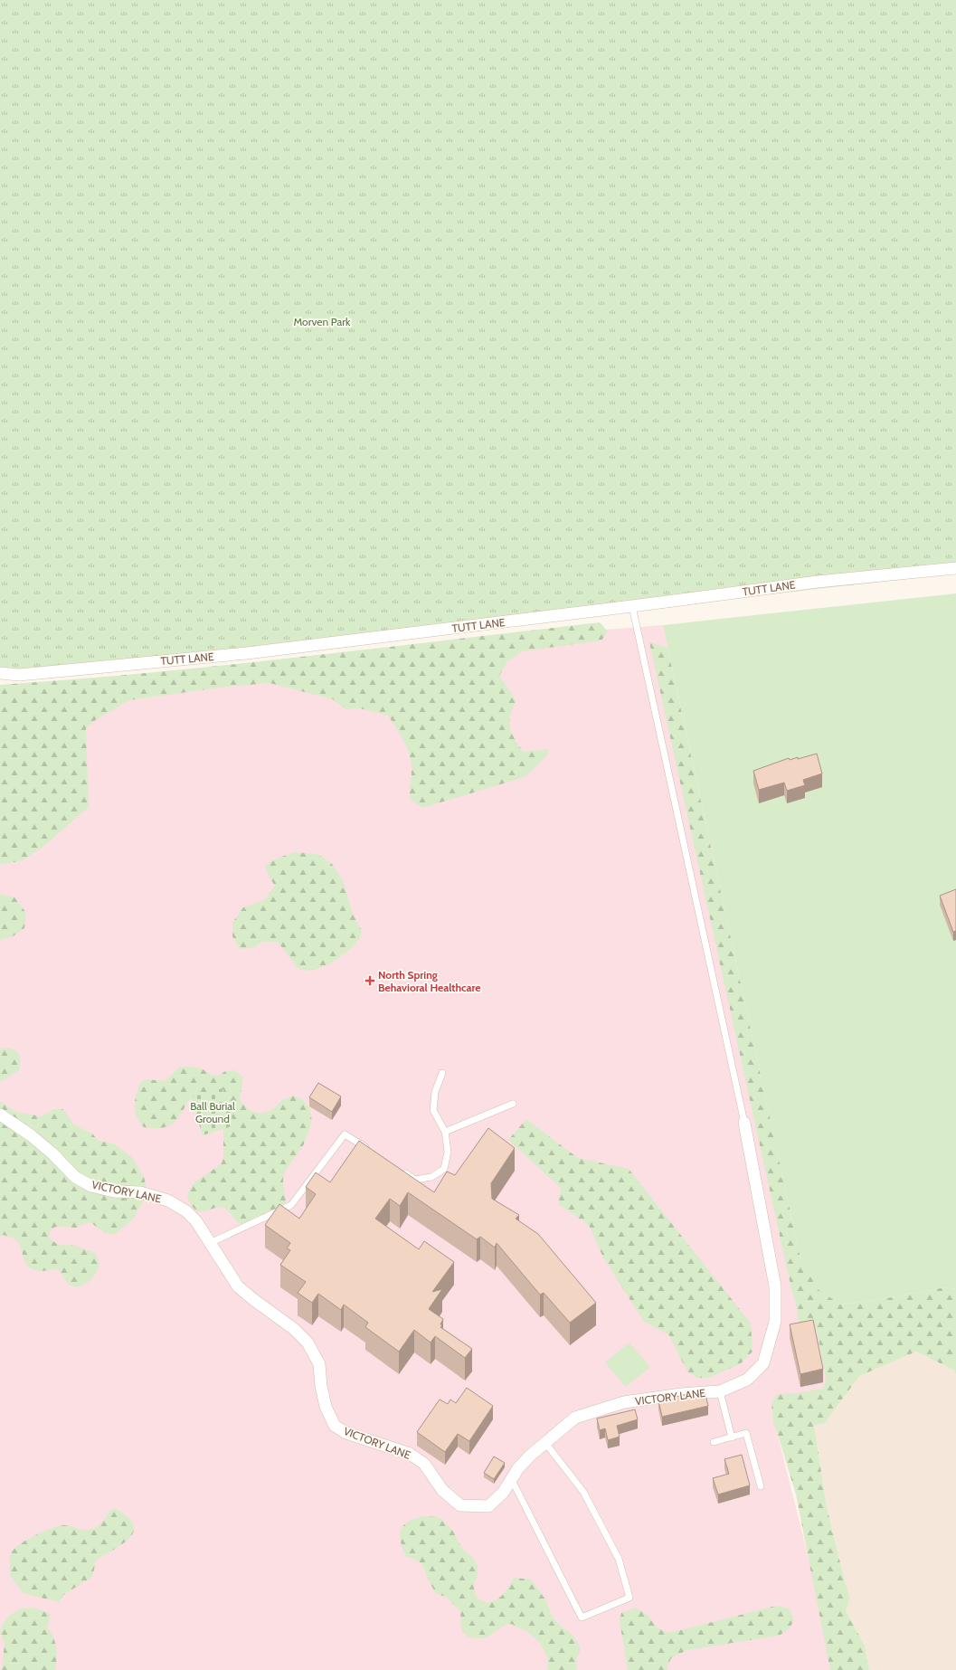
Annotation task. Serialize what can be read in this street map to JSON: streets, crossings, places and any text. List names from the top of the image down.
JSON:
{
  "streets": {
    "street": ["TUTT LANE", "VICTORY LANE"]
  },
  "parks": ["Morven Park", "Ball Burial Ground"],
  "places": {
    "health": ["North Spring Behavioral Healthcare"]
  }
}
